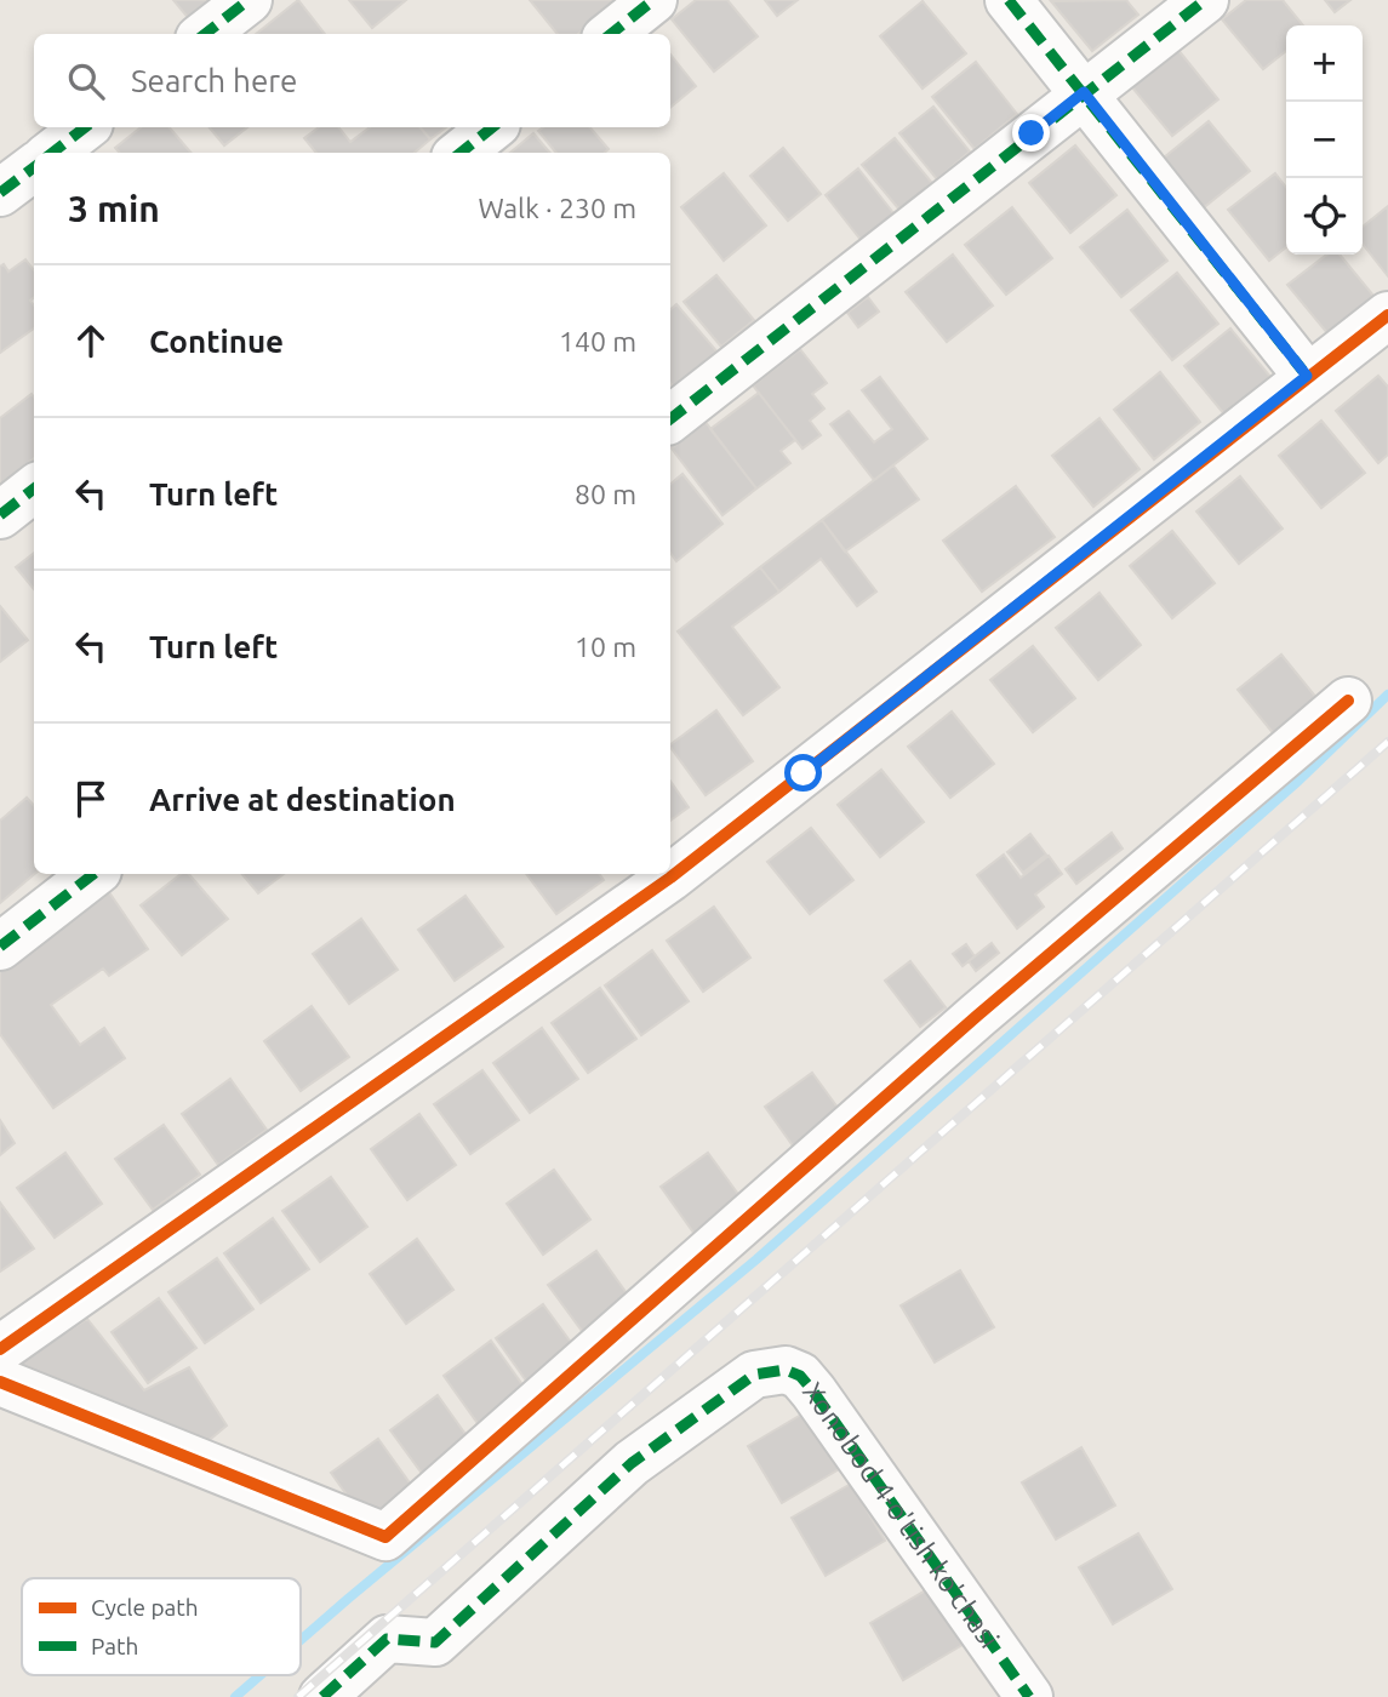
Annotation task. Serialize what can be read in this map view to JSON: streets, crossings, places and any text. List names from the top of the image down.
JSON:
{
  "streets": {
    "street": ["Xonobod 4-o'tish ko'chasi"]
  },
  "legend": ["Cycle path", "Path"],
  "page": {
    "map_buttons": ["+", "−"],
    "search": "Search here",
    "heading": ["3 min", "Walk · 230 m"],
    "list": [
      ["Continue", "140 m"],
      ["Turn left", "80 m"],
      ["Turn left", "10 m"],
      "Arrive at destination"
    ]
  }
}
